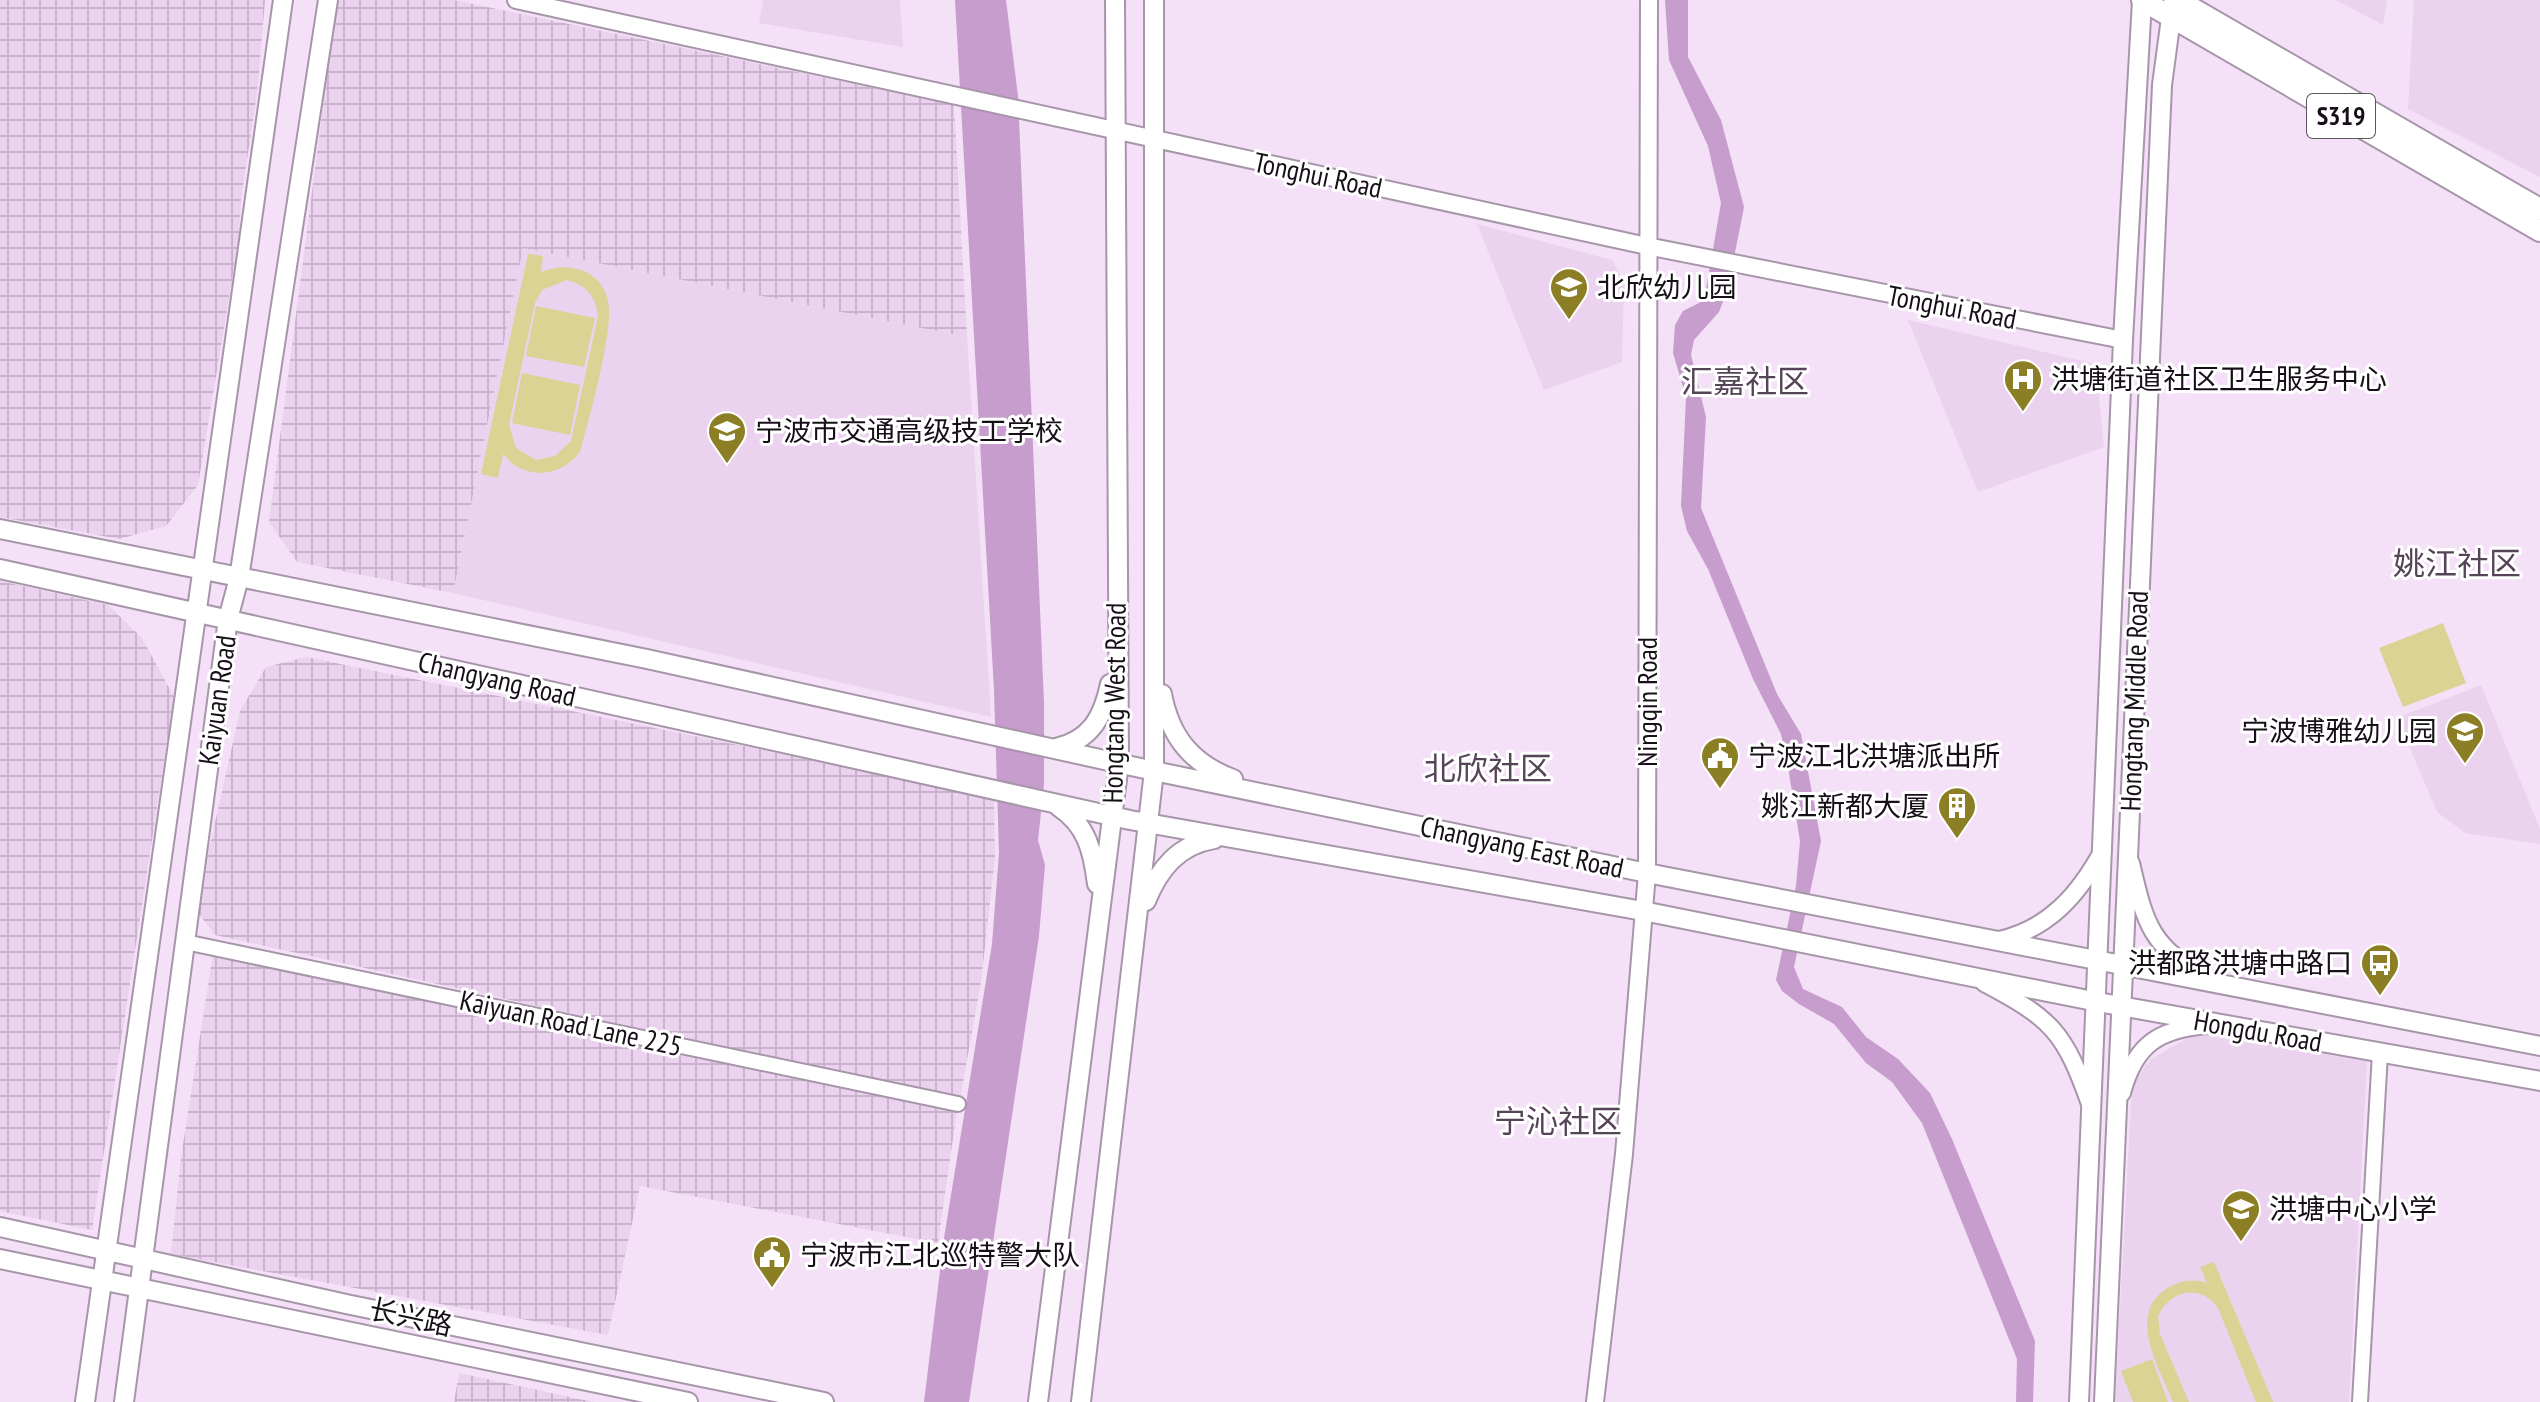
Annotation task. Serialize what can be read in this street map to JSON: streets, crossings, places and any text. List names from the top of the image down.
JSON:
{
  "streets": {
    "main road": [
      "S319",
      "Changyang Road",
      "Kaiyuan Road",
      "Hongtang Middle Road",
      "Hongtang West Road",
      "Changyang East Road",
      "Hongdu Road",
      "长兴路"
    ],
    "street": ["Tonghui Road", "Ningqin Road", "Kaiyuan Road Lane 225"]
  },
  "crossings": [
    ["S319", "Hongtang Middle Road"],
    ["Tonghui Road", "Hongtang Middle Road"],
    ["Tonghui Road", "Ningqin Road"],
    ["Tonghui Road", "Hongtang West Road"],
    ["Changyang Road", "Kaiyuan Road"],
    ["Changyang Road", "Changyang East Road"],
    ["Kaiyuan Road", "Kaiyuan Road Lane 225"],
    ["Kaiyuan Road", "长兴路"],
    ["Hongtang Middle Road", "Hongdu Road"],
    ["Ningqin Road", "Changyang East Road"],
    ["Hongtang West Road", "Changyang East Road"],
    ["Changyang East Road", "Hongdu Road"]
  ],
  "districts": [
    "汇嘉社区",
    "姚江社区",
    "北欣社区",
    "宁沁社区"
  ],
  "places": {
    "school or university": [
      "北欣幼儿园",
      "宁波市交通高级技工学校",
      "宁波博雅幼儿园",
      "洪塘中心小学"
    ],
    "hospital": ["洪塘街道社区卫生服务中心"],
    "public building": ["宁波江北洪塘派出所", "宁波市江北巡特警大队"],
    "building": ["姚江新都大厦"],
    "bus stop": ["洪都路洪塘中路口"]
  }
}
